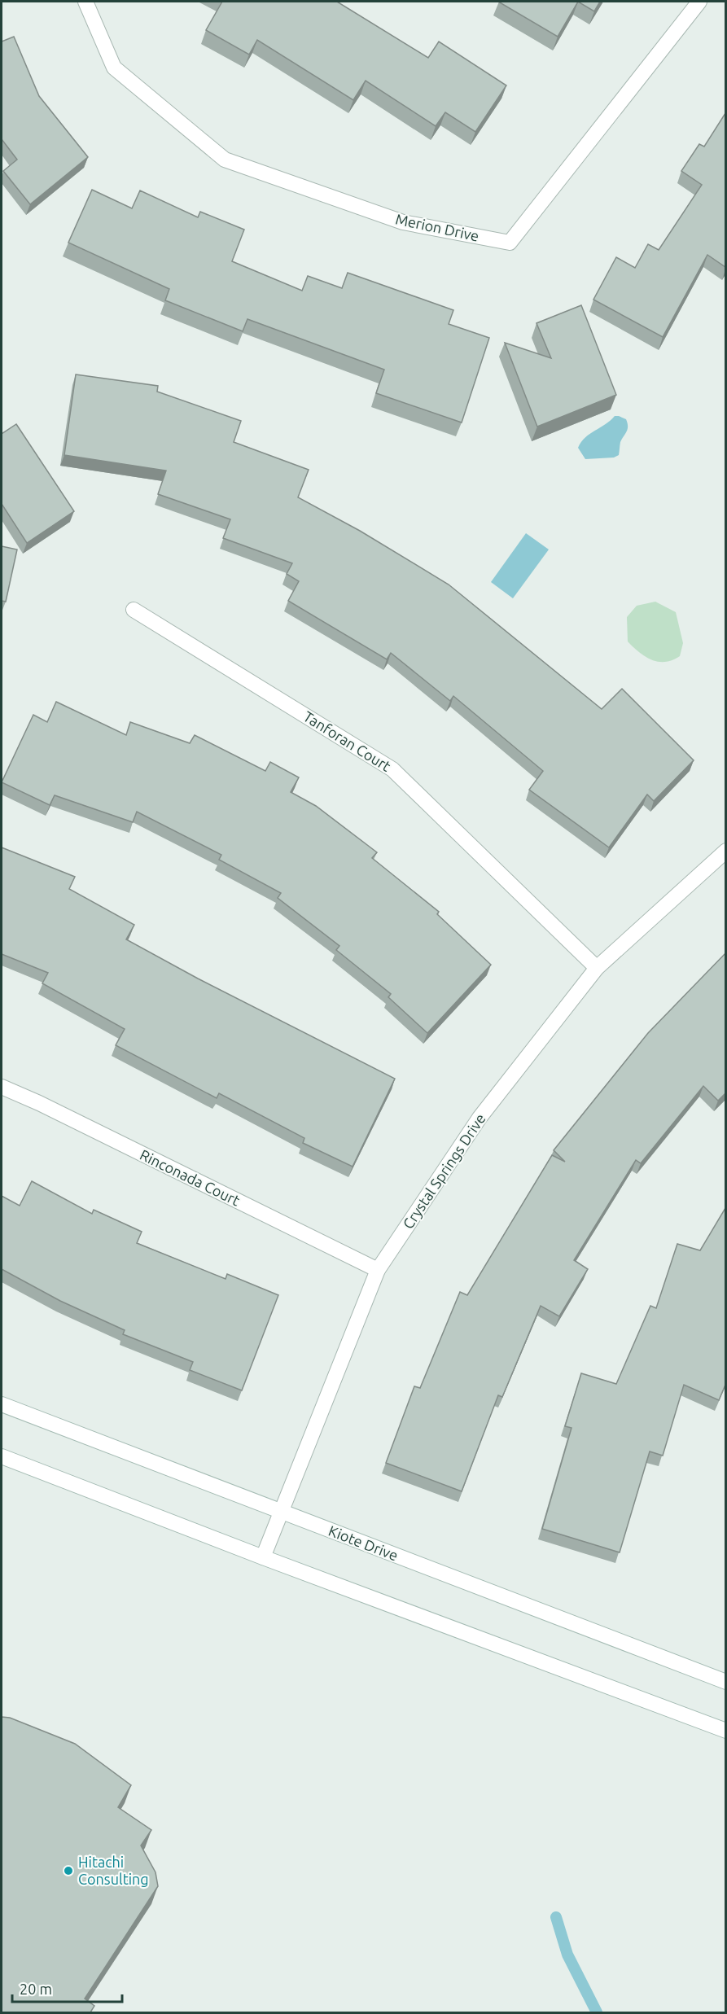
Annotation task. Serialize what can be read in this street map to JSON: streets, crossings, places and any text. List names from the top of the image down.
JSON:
{
  "streets": {
    "street": [
      "Merion Drive",
      "Tanforan Court",
      "Crystal Springs Drive",
      "Rinconada Court",
      "Kiote Drive"
    ]
  },
  "crossings": [
    ["Tanforan Court", "Crystal Springs Drive"],
    ["Crystal Springs Drive", "Rinconada Court"],
    ["Crystal Springs Drive", "Kiote Drive"]
  ],
  "places": ["Hitachi Consulting"],
  "scale_bar": "20 m"
}
